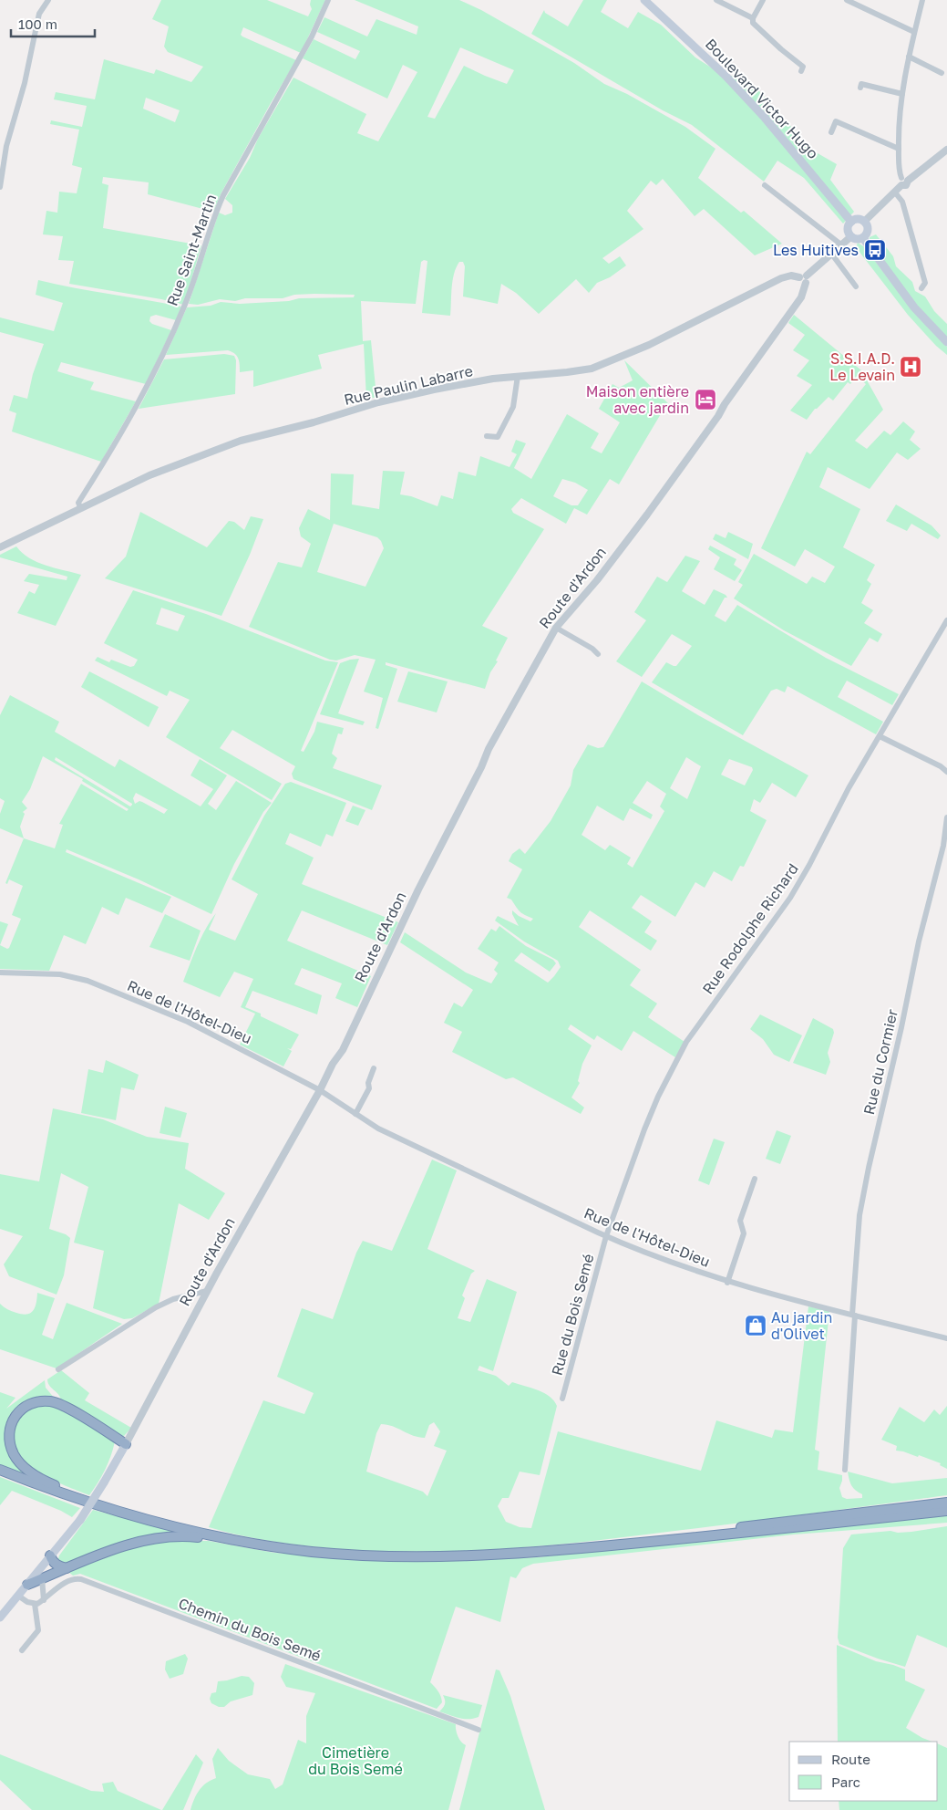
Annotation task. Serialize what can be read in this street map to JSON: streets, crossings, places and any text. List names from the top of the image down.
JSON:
{
  "streets": {
    "main road": ["Boulevard Victor Hugo", "Route d'Ardon"],
    "street": [
      "Rue Saint-Martin",
      "Rue Paulin Labarre",
      "Rue Rodolphe Richard",
      "Rue de l'Hôtel-Dieu",
      "Rue du Cormier",
      "Rue du Bois Semé",
      "Chemin du Bois Semé"
    ]
  },
  "crossings": [
    ["Rue Saint-Martin", "Rue Paulin Labarre"],
    ["Rue Paulin Labarre", "Route d'Ardon"],
    ["Route d'Ardon", "Rue de l'Hôtel-Dieu"],
    ["Rue Rodolphe Richard", "Rue de l'Hôtel-Dieu"],
    ["Rue Rodolphe Richard", "Rue du Bois Semé"],
    ["Rue de l'Hôtel-Dieu", "Rue du Cormier"],
    ["Rue de l'Hôtel-Dieu", "Rue du Bois Semé"]
  ],
  "parks": ["Cimetière du Bois Semé"],
  "places": {
    "bus stop": ["Les Huitives"],
    "hospital": ["S.S.I.A.D. Le Levain"],
    "hotel": ["Maison entière avec jardin"],
    "shop": ["Au jardin d'Olivet"]
  },
  "legend": ["Route", "Parc"],
  "scale_bar": "100 m"
}
